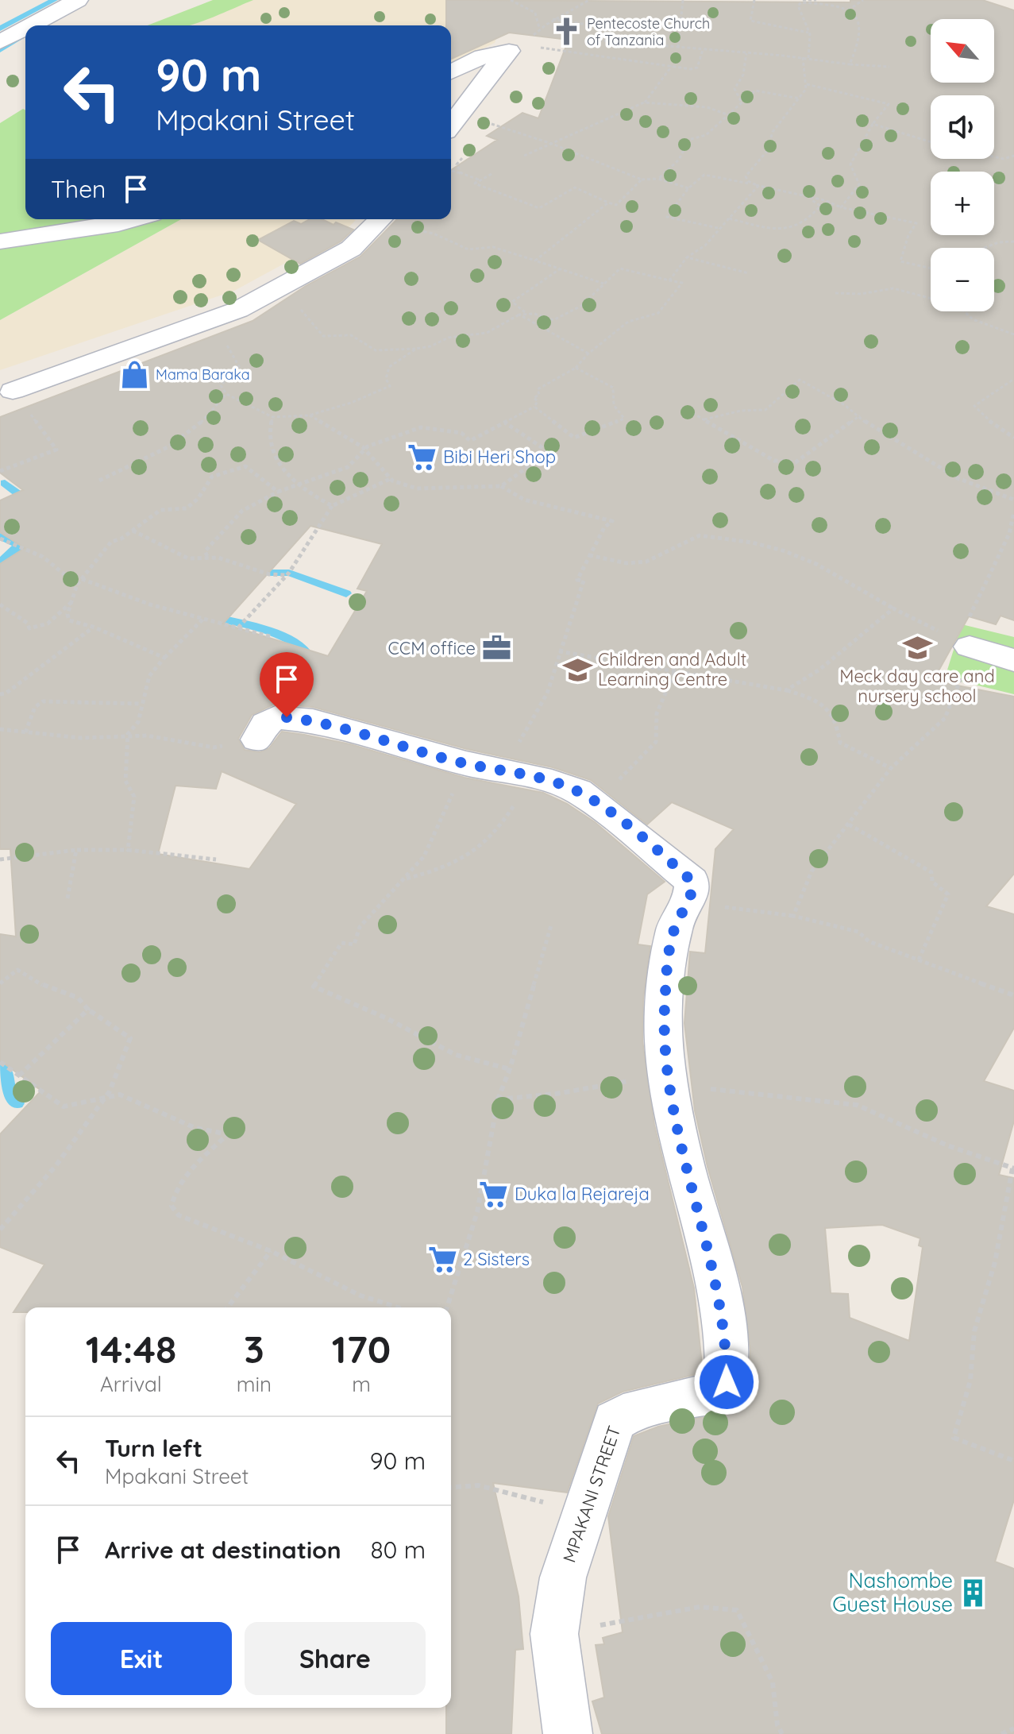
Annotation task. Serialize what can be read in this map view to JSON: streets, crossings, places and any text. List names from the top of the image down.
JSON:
{
  "streets": {
    "street": ["MPAKANI STREET"]
  },
  "places": {
    "church": ["Pentecoste Church of Tanzania"],
    "shop": ["Mama Baraka"],
    "supermarket": ["Bibi Heri Shop", "Duka la Rejareja", "2 Sisters"],
    "school or university": ["Meck day care and nursery school", "Children and Adult Learning Centre"],
    "office": ["CCM office"],
    "building": ["Nashombe Guest House"]
  },
  "north": "top left",
  "page": {
    "map_buttons": ["+", "−"],
    "turn": ["90 m", "Mpakani Street"],
    "then": "Then",
    "eta": [
      "14:48",
      "Arrival",
      "3",
      "min",
      "170",
      "m"
    ],
    "list": [
      {
        "name": "Turn left",
        "note": "Mpakani Street",
        "value": "90 m"
      },
      {
        "name": "Arrive at destination",
        "value": "80 m"
      }
    ],
    "buttons": ["Exit", "Share"]
  }
}
